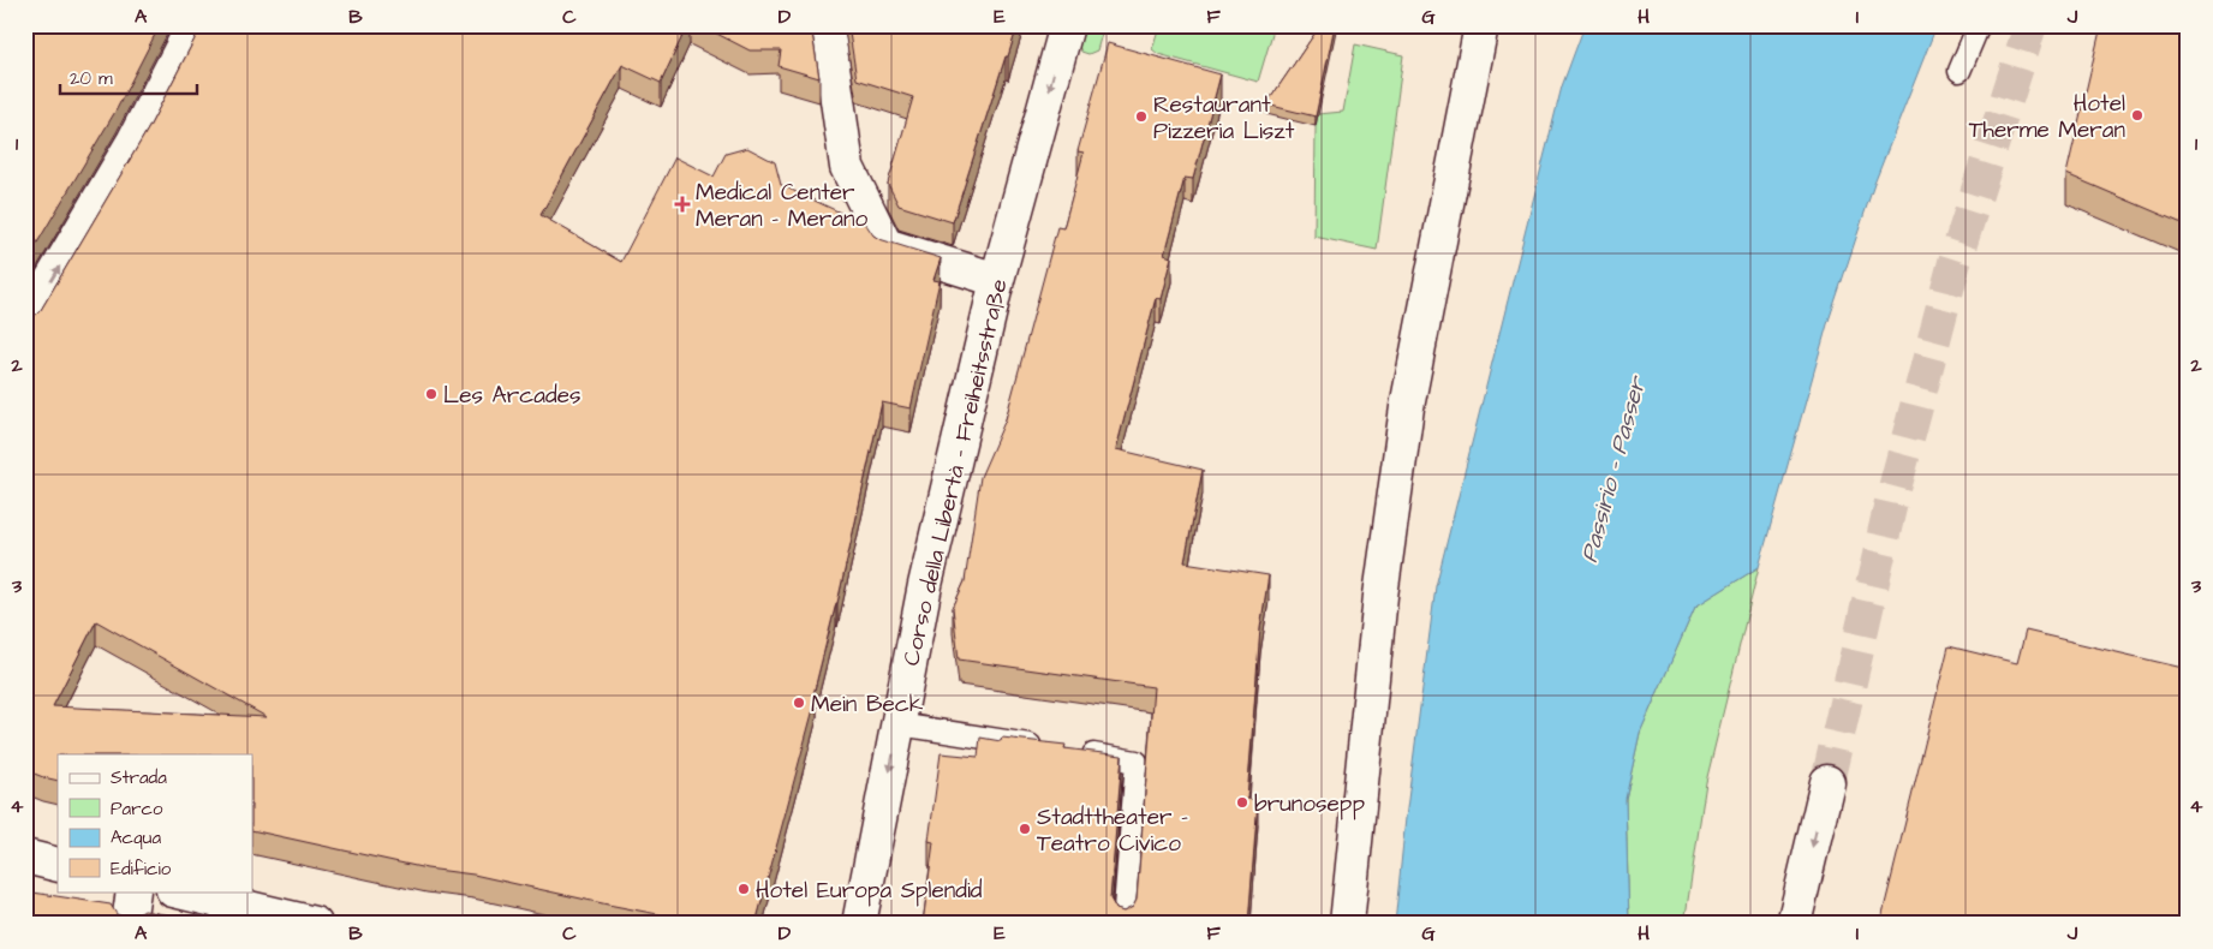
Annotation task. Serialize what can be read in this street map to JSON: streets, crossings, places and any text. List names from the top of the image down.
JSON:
{
  "streets": {
    "street": ["Corso della Libertà - Freiheitsstraße"]
  },
  "one_way": ["Corso della Libertà - Freiheitsstraße"],
  "water": ["Passirio - Passer"],
  "places": {
    "other": [
      "Hotel Therme Meran",
      "Restaurant Pizzeria Liszt",
      "Les Arcades",
      "Mein Beck",
      "brunosepp",
      "Stadttheater - Teatro Civico",
      "Hotel Europa Splendid"
    ],
    "health": ["Medical Center Meran - Merano"]
  },
  "legend": [
    "Strada",
    "Parco",
    "Acqua",
    "Edificio"
  ],
  "scale_bar": "20 m",
  "grid": {
    "columns": [
      "A",
      "B",
      "C",
      "D",
      "E",
      "F",
      "G",
      "H",
      "I",
      "J"
    ],
    "rows": [
      "1",
      "2",
      "3",
      "4"
    ]
  }
}
